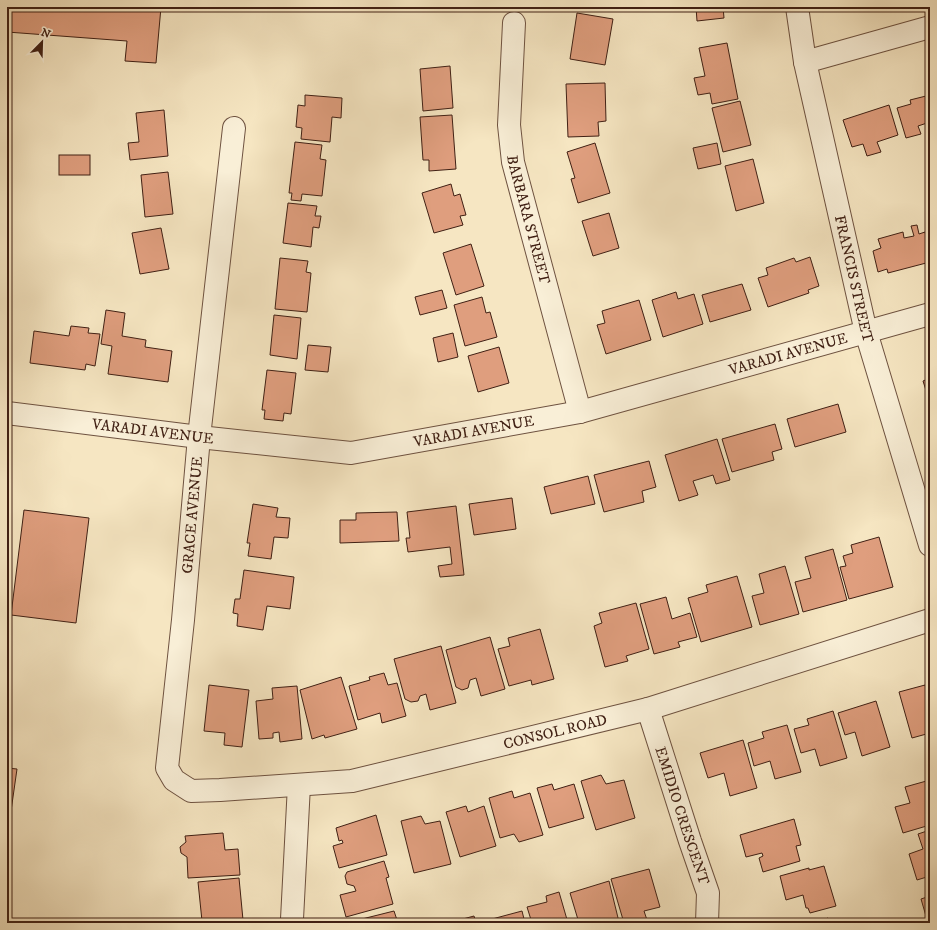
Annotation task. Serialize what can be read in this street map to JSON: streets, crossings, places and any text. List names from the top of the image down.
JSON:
{
  "streets": {
    "street": [
      "BARBARA STREET",
      "FRANCIS STREET",
      "VARADI AVENUE",
      "GRACE AVENUE",
      "CONSOL ROAD",
      "EMIDIO CRESCENT"
    ]
  },
  "crossings": [
    ["BARBARA STREET", "VARADI AVENUE"],
    ["FRANCIS STREET", "VARADI AVENUE"],
    ["VARADI AVENUE", "GRACE AVENUE"],
    ["GRACE AVENUE", "CONSOL ROAD"],
    ["CONSOL ROAD", "EMIDIO CRESCENT"]
  ],
  "north": "top right"
}
